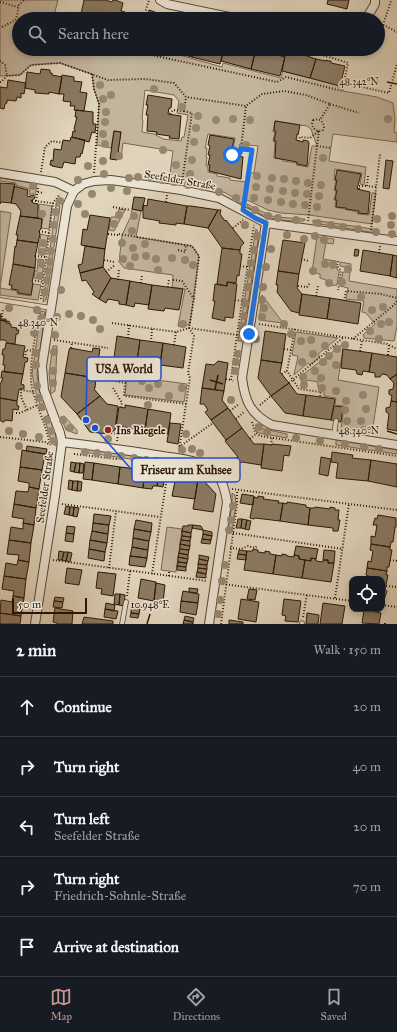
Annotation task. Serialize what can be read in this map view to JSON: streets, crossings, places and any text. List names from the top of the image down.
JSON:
{
  "streets": {
    "street": ["Seefelder Straße"]
  },
  "places": ["USA World", "Friseur am Kuhsee", "Ins Riegele"],
  "scale_bar": "50 m",
  "page": {
    "search": "Search here",
    "scale": "50 m",
    "heading": ["2 min", "Walk · 150 m"],
    "list": [
      ["Continue", "20 m"],
      ["Turn right", "40 m"],
      ["Turn left", "Seefelder Straße", "20 m"],
      ["Turn right", "Friedrich-Sohnle-Straße", "70 m"],
      "Arrive at destination"
    ],
    "nav": ["Map", "Directions", "Saved"]
  },
  "coordinates": ["48.342°N", "48.340°N", "10.948°E"]
}
